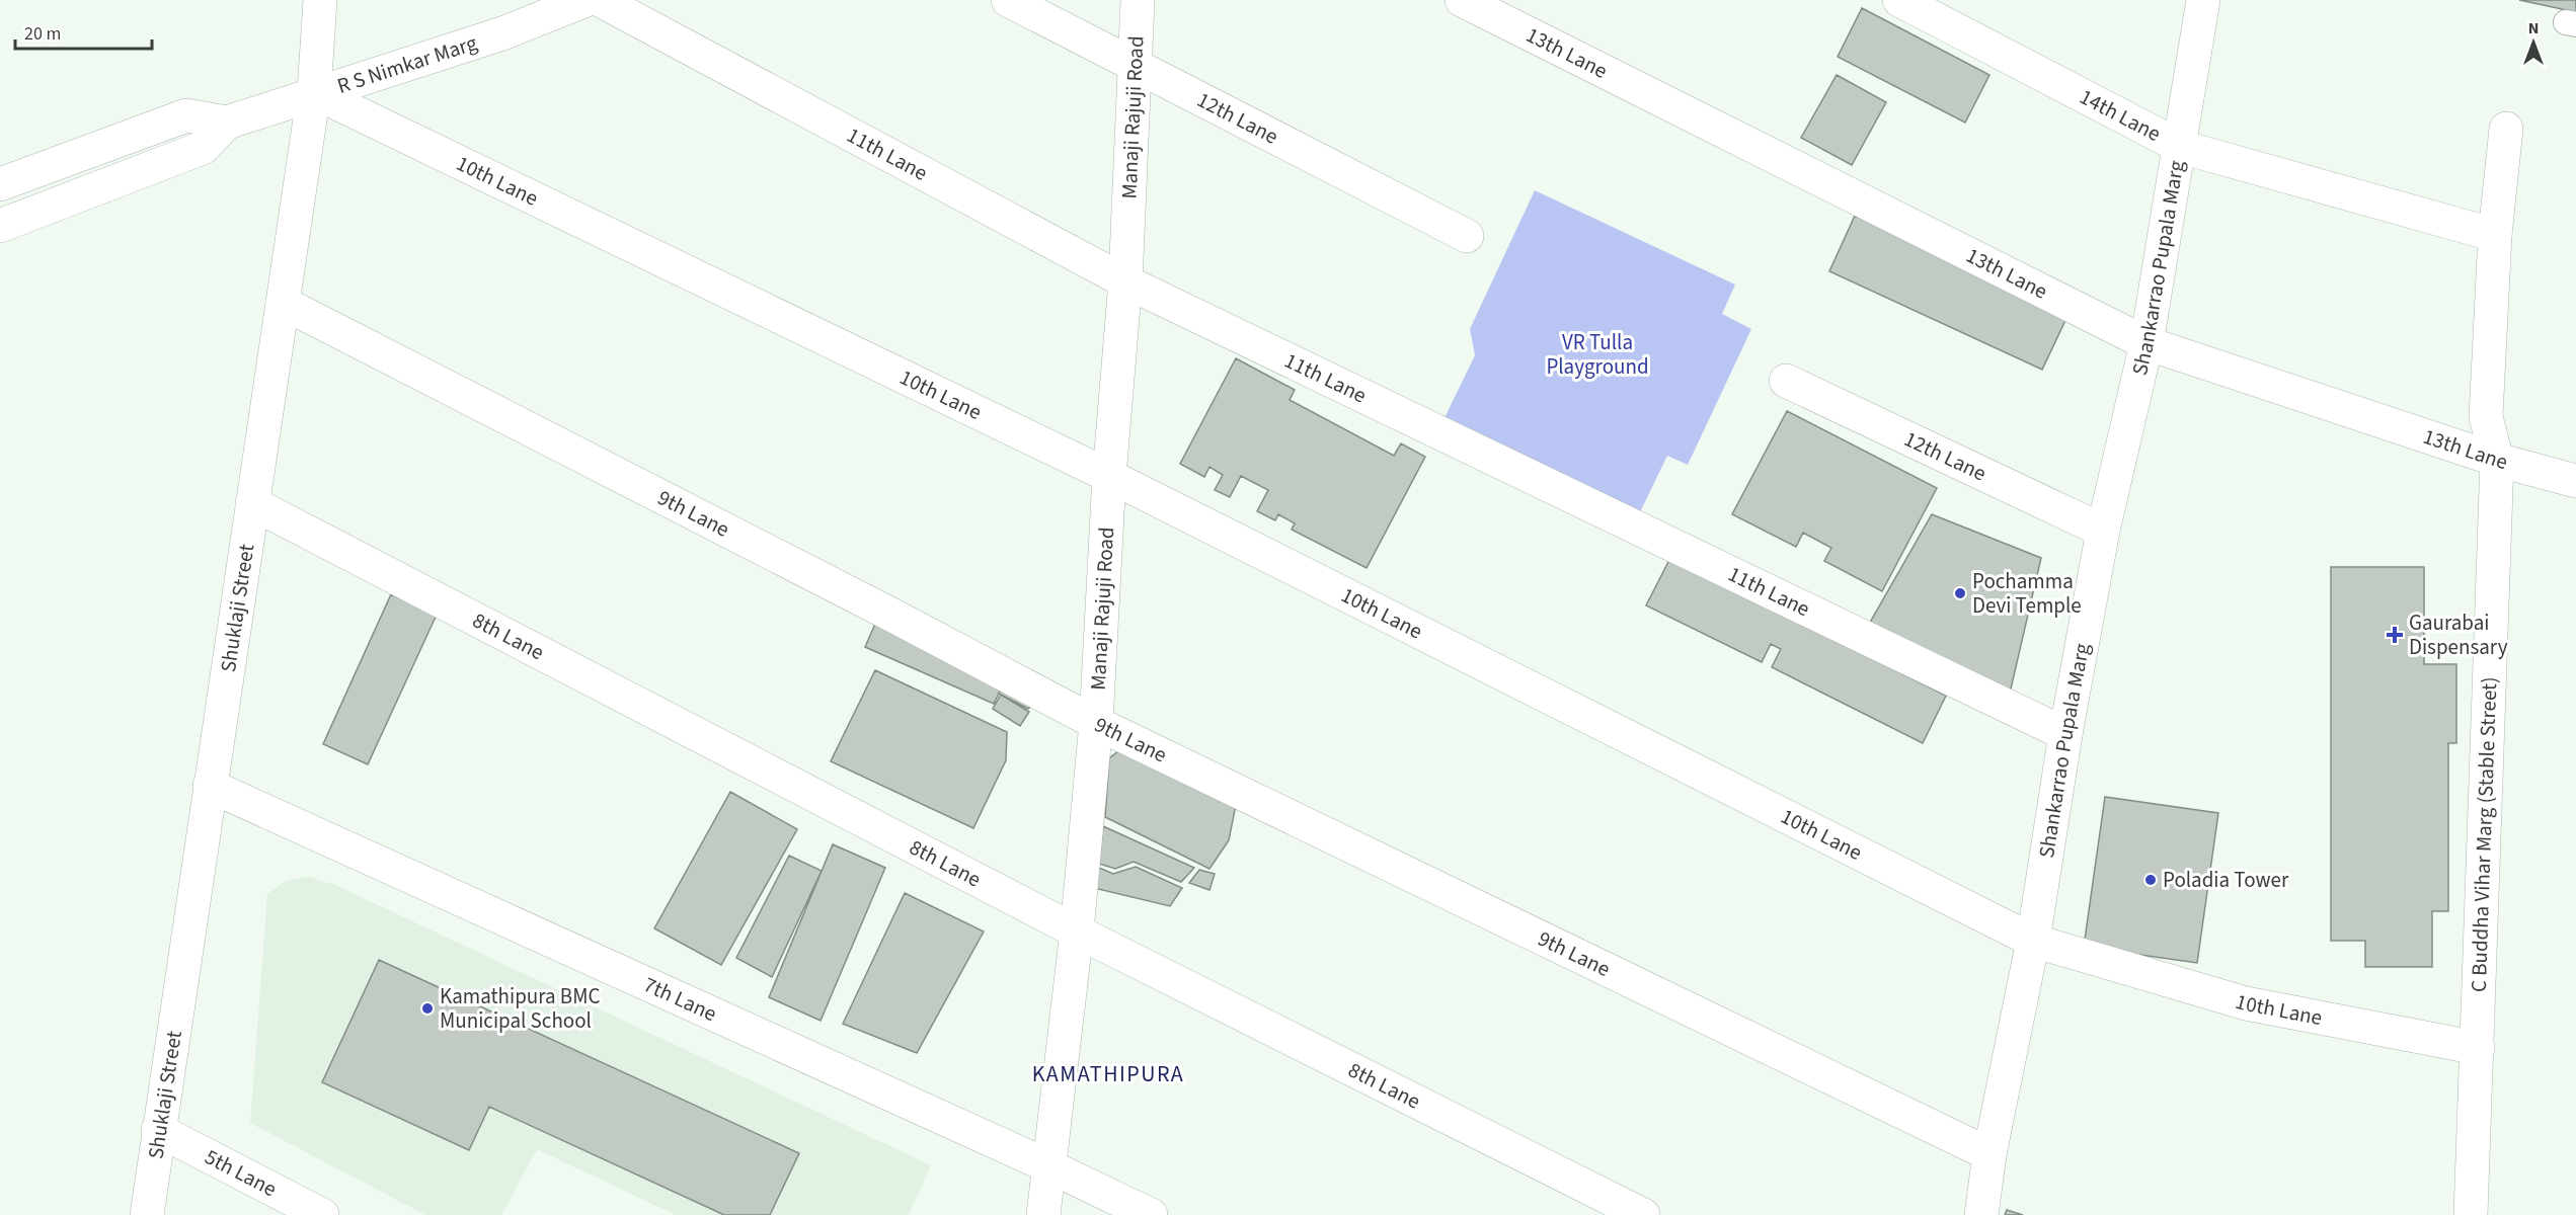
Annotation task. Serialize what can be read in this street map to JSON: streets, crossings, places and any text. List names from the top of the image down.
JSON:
{
  "streets": {
    "street": [
      "13th Lane",
      "R S Nimkar Marg",
      "14th Lane",
      "Manaji Rajuji Road",
      "12th Lane",
      "11th Lane",
      "10th Lane",
      "Shankarrao Pupala Marg",
      "9th Lane",
      "Shuklaji Street",
      "8th Lane",
      "C Buddha Vihar Marg (Stable Street)",
      "7th Lane",
      "5th Lane"
    ]
  },
  "crossings": [
    ["13th Lane", "Shankarrao Pupala Marg"],
    ["13th Lane", "C Buddha Vihar Marg (Stable Street)"],
    ["R S Nimkar Marg", "10th Lane"],
    ["R S Nimkar Marg", "Shuklaji Street"],
    ["14th Lane", "Shankarrao Pupala Marg"],
    ["14th Lane", "C Buddha Vihar Marg (Stable Street)"],
    ["Manaji Rajuji Road", "12th Lane"],
    ["Manaji Rajuji Road", "11th Lane"],
    ["Manaji Rajuji Road", "10th Lane"],
    ["Manaji Rajuji Road", "9th Lane"],
    ["Manaji Rajuji Road", "8th Lane"],
    ["Manaji Rajuji Road", "7th Lane"],
    ["12th Lane", "Shankarrao Pupala Marg"],
    ["11th Lane", "Shankarrao Pupala Marg"],
    ["10th Lane", "Shankarrao Pupala Marg"],
    ["10th Lane", "Shuklaji Street"],
    ["10th Lane", "C Buddha Vihar Marg (Stable Street)"],
    ["Shankarrao Pupala Marg", "9th Lane"],
    ["9th Lane", "Shuklaji Street"],
    ["Shuklaji Street", "8th Lane"],
    ["Shuklaji Street", "7th Lane"],
    ["Shuklaji Street", "5th Lane"]
  ],
  "districts": ["KAMATHIPURA"],
  "parks": ["VR Tulla Playground"],
  "places": {
    "other": ["Pochamma Devi Temple", "Poladia Tower", "Kamathipura BMC Municipal School"],
    "health": ["Gaurabai Dispensary"]
  },
  "scale_bar": "20 m",
  "north": "top"
}
